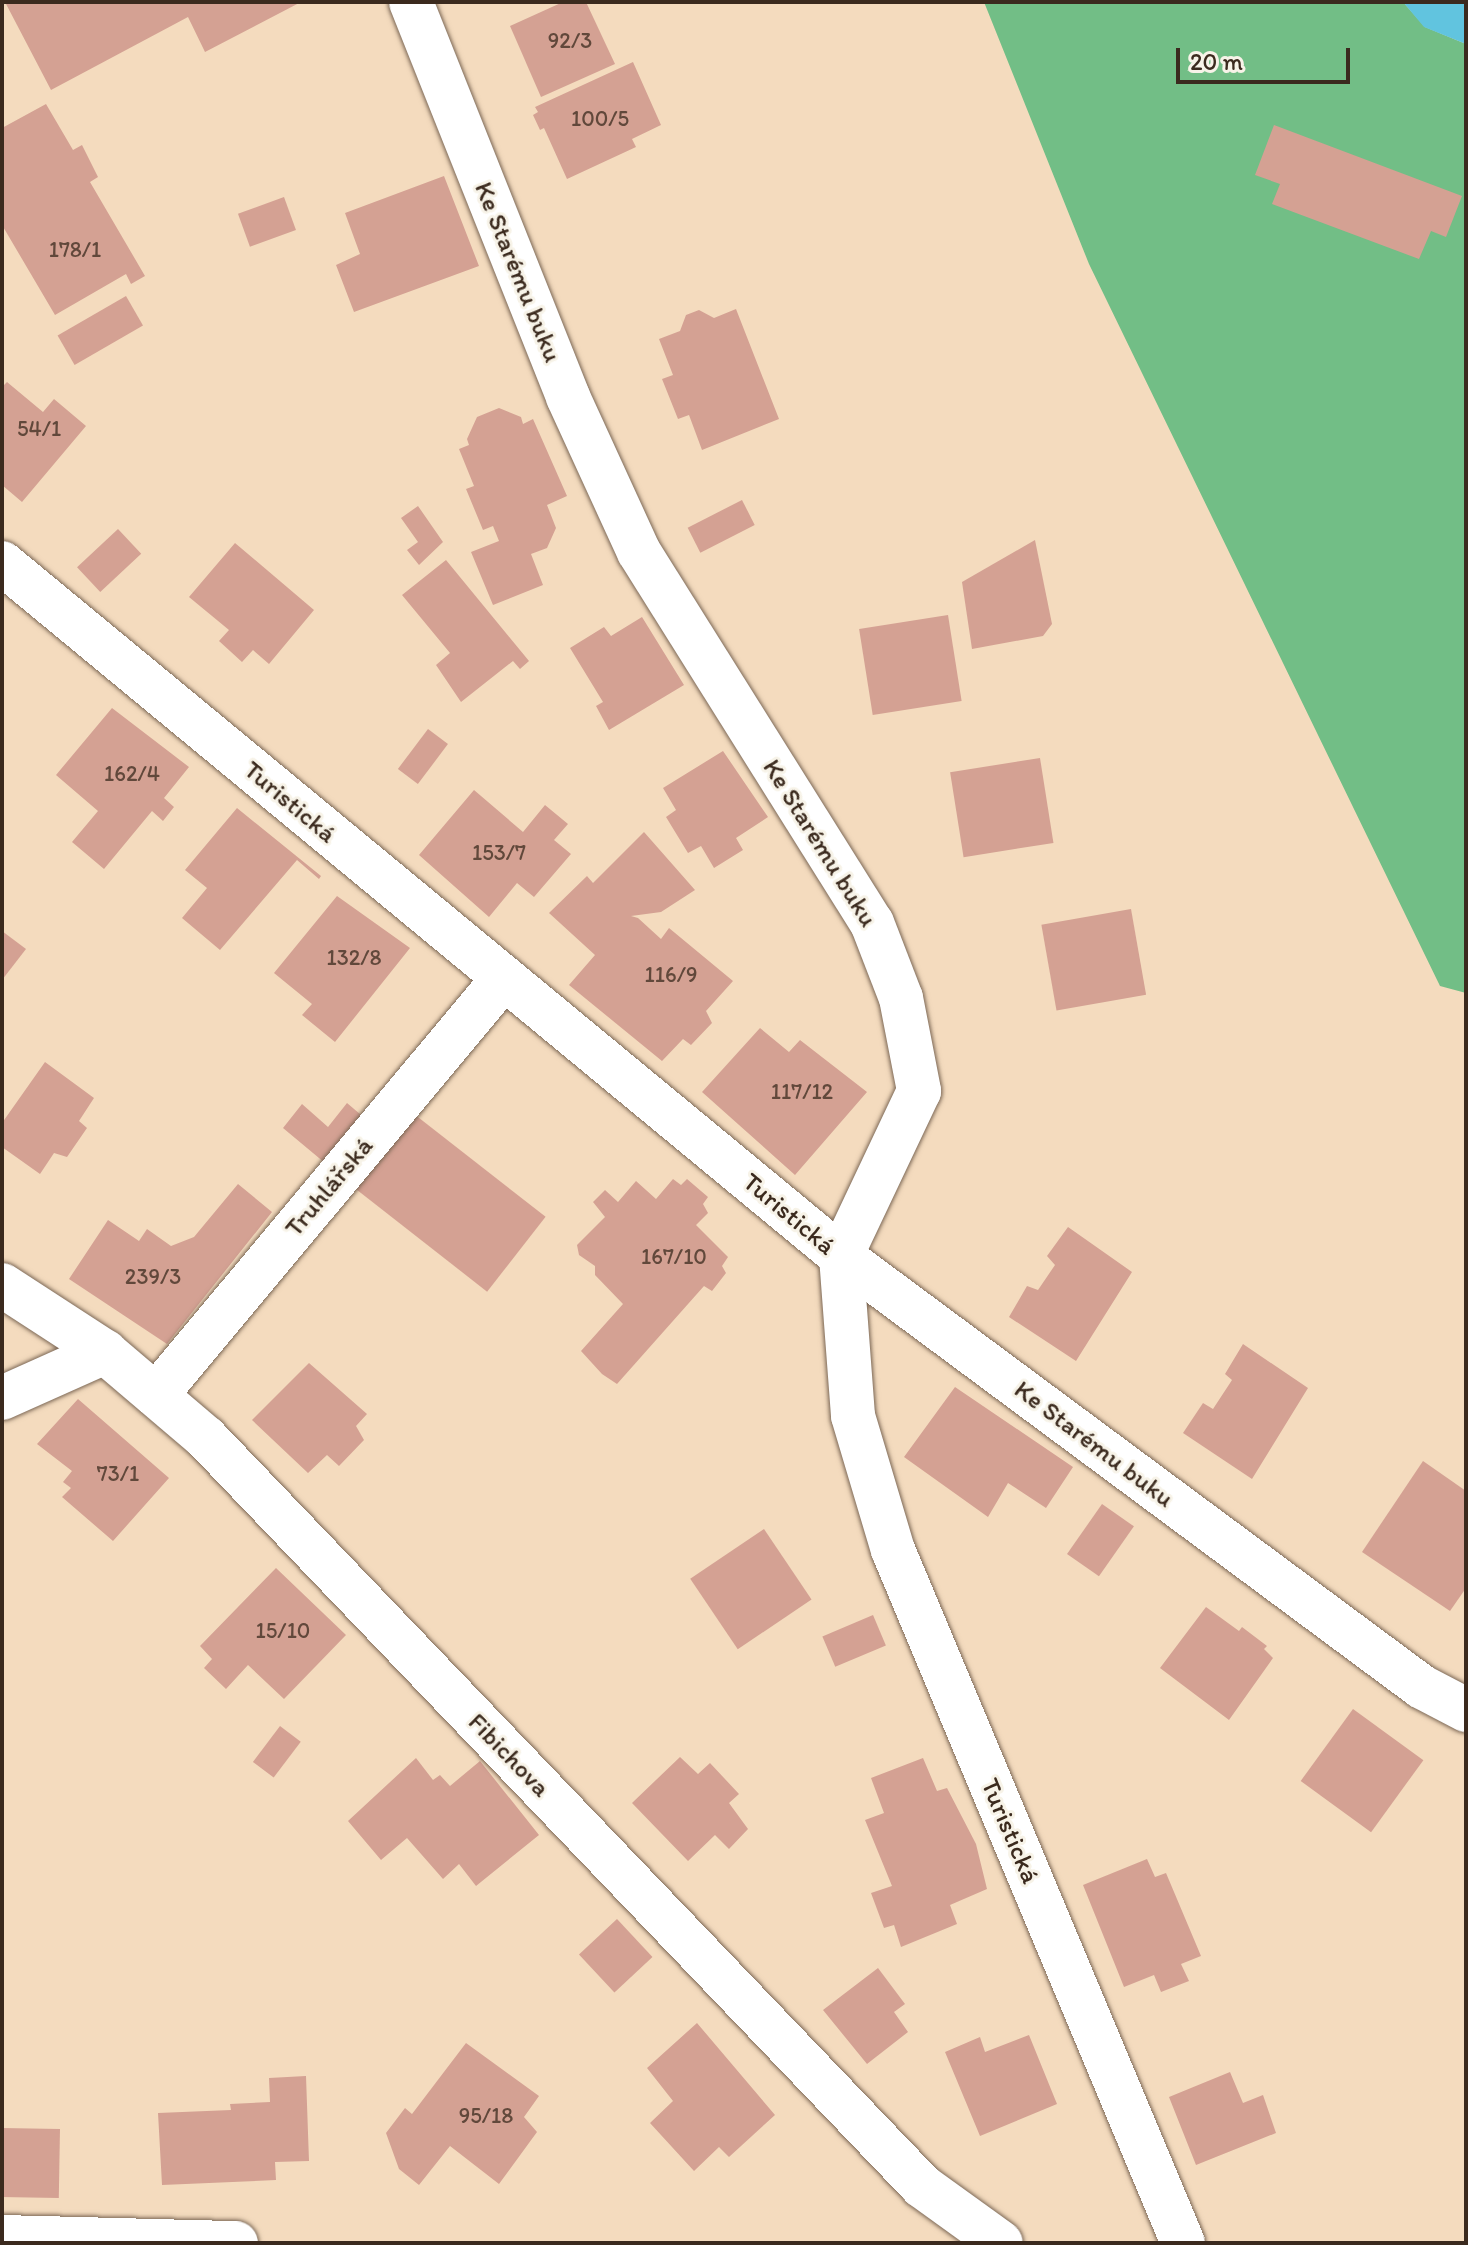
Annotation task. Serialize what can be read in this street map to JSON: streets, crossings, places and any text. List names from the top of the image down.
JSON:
{
  "streets": {
    "street": [
      "Ke Starému buku",
      "Turistická",
      "Truhlářská",
      "Fibichova"
    ]
  },
  "crossings": [
    ["Ke Starému buku", "Turistická"],
    ["Turistická", "Truhlářská"],
    ["Truhlářská", "Fibichova"]
  ],
  "house_numbers": [
    "92/3",
    "100/5",
    "178/1",
    "54/1",
    "162/4",
    "153/7",
    "132/8",
    "116/9",
    "117/12",
    "167/10",
    "239/3",
    "73/1",
    "15/10",
    "95/18"
  ],
  "scale_bar": "20 m"
}
